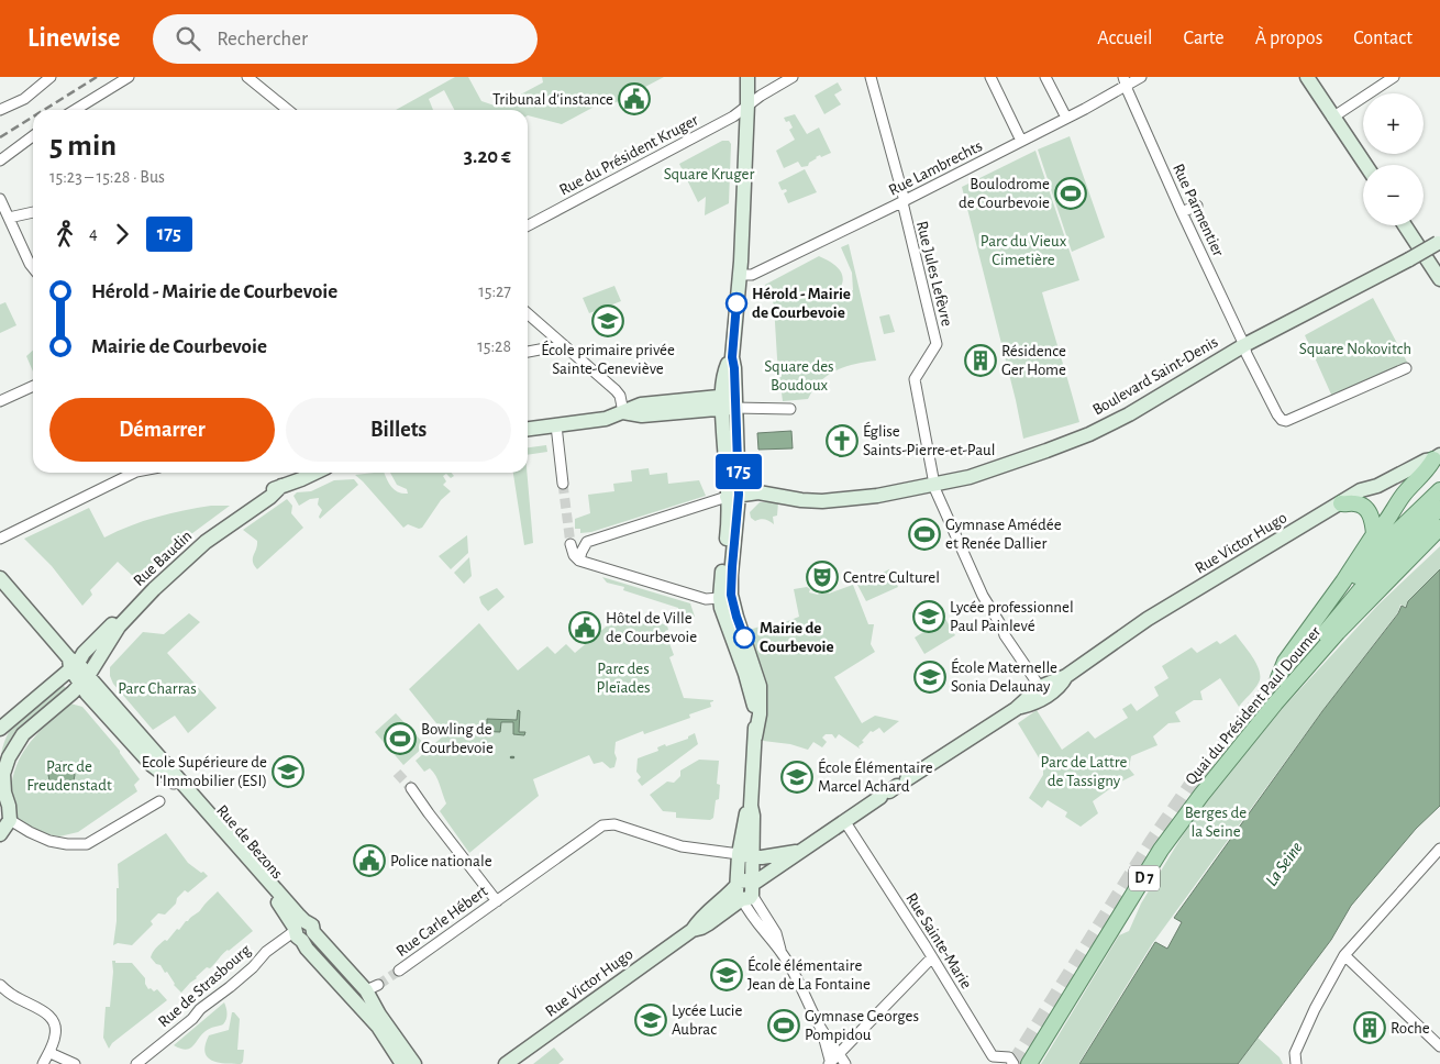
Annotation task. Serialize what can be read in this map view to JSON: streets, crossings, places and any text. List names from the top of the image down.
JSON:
{
  "streets": {
    "main road": [
      "Boulevard Saint-Denis",
      "Rue Victor Hugo",
      "Rue Baudin",
      "Quai du Président Paul Doumer",
      "Rue de Bezons",
      "D 7"
    ],
    "street": [
      "Rue du Président Kruger",
      "Rue Lambrechts",
      "Rue Parmentier",
      "Rue Jules Lefèvre",
      "Rue Carle Hébert",
      "Rue Sainte-Marie",
      "Rue de Strasbourg"
    ]
  },
  "crossings": [
    ["Rue Lambrechts", "Rue Parmentier"],
    ["Rue Lambrechts", "Rue Jules Lefèvre"],
    ["Rue Parmentier", "Boulevard Saint-Denis"],
    ["Rue Jules Lefèvre", "Boulevard Saint-Denis"],
    ["Rue Victor Hugo", "Rue Carle Hébert"],
    ["Rue Victor Hugo", "Rue Sainte-Marie"],
    ["Rue Baudin", "Rue de Bezons"],
    ["Rue de Bezons", "Rue de Strasbourg"]
  ],
  "water": ["La Seine"],
  "parks": [
    "Square Kruger",
    "Parc du Vieux Cimetière",
    "Square Nokovitch",
    "Square des Boudoux",
    "Parc des Pleïades",
    "Parc Charras",
    "Parc de Lattre de Tassigny",
    "Parc de Freudenstadt",
    "Berges de la Seine"
  ],
  "places": {
    "public building": ["Tribunal d'instance", "Hôtel de Ville de Courbevoie", "Police nationale"],
    "sports": [
      "Boulodrome de Courbevoie",
      "Gymnase Amédée et Renée Dallier",
      "Bowling de Courbevoie",
      "Gymnase Georges Pompidou"
    ],
    "other": ["Hérold - Mairie de Courbevoie", "Mairie de Courbevoie"],
    "school or university": [
      "École primaire privée Sainte-Geneviève",
      "Lycée professionnel Paul Painlevé",
      "École Maternelle Sonia Delaunay",
      "Ecole Supérieure de l'Immobilier (ESI)",
      "École Élémentaire Marcel Achard",
      "École élémentaire Jean de La Fontaine",
      "Lycée Lucie Aubrac"
    ],
    "building": ["Résidence Ger Home", "Roche"],
    "church": ["Église Saints-Pierre-et-Paul"],
    "theatre": ["Centre Culturel"]
  },
  "lines": ["bus line 175"],
  "page": {
    "header": "Linewise",
    "search": "Rechercher",
    "nav": [
      "Accueil",
      "Carte",
      "À propos",
      "Contact"
    ],
    "on_map": "175",
    "map_buttons": ["+", "−"],
    "heading": ["5 min", "15:23 – 15:28 · Bus", "3.20 €"],
    "legs": ["4", "175"],
    "list": [
      {
        "name": "Hérold - Mairie de Courbevoie",
        "value": "15:27"
      },
      {
        "name": "Mairie de Courbevoie",
        "value": "15:28"
      }
    ],
    "buttons": ["Démarrer", "Billets"]
  }
}
